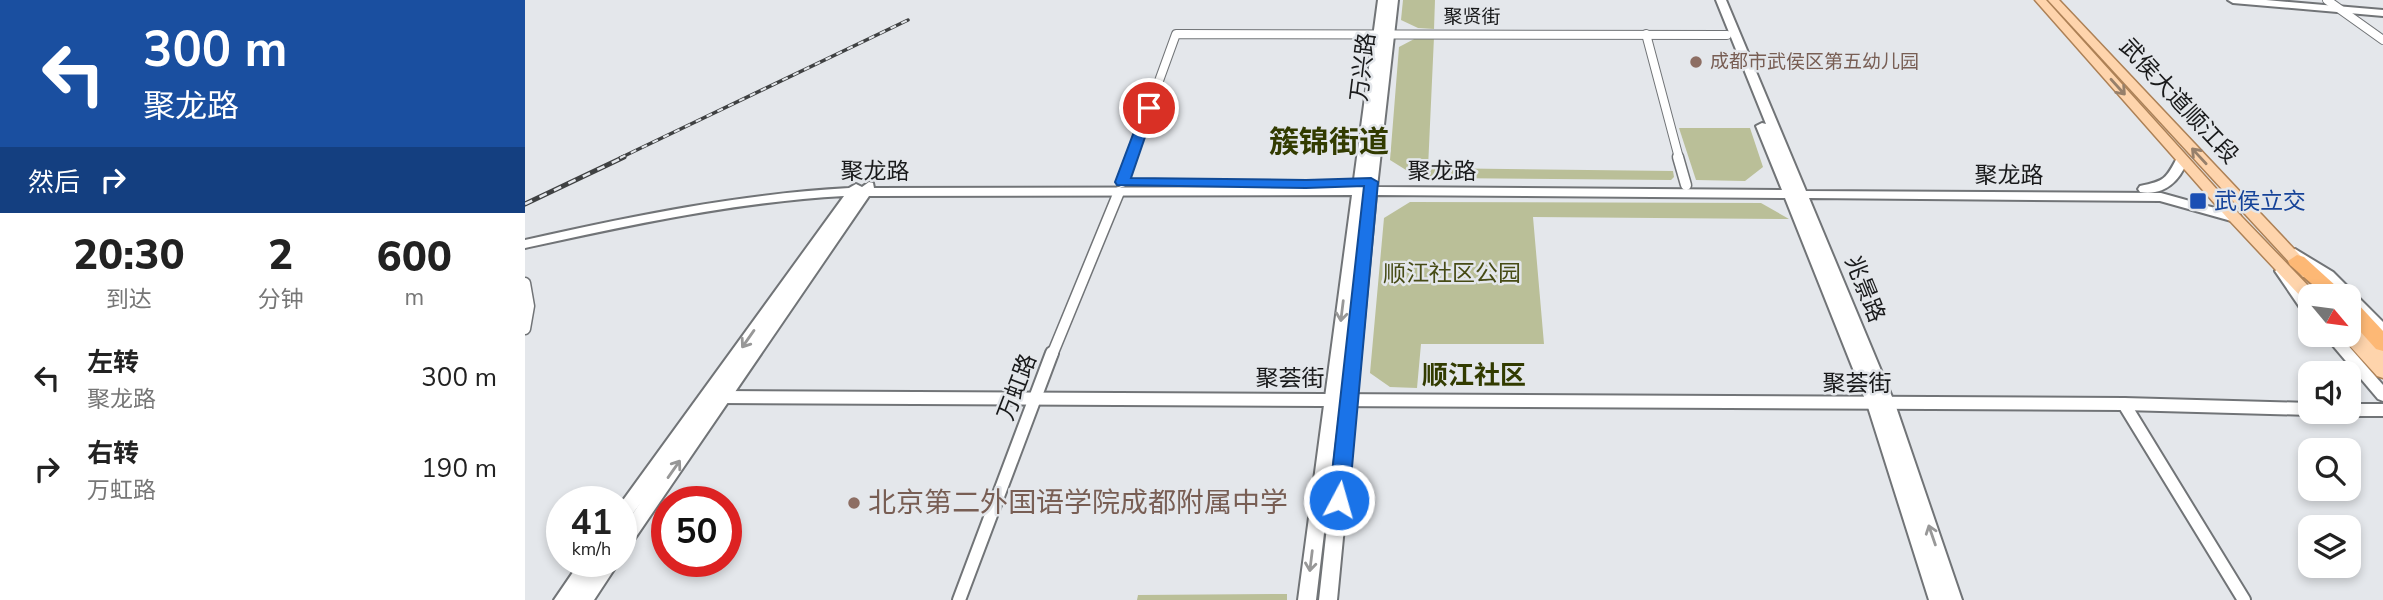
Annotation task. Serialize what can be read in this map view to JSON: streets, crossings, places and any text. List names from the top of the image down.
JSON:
{
  "streets": {
    "main road": [
      "万兴路",
      "武侯大道顺江段",
      "聚龙路",
      "兆景路"
    ],
    "street": ["聚贤街", "聚荟街", "万虹路"]
  },
  "crossings": [
    ["聚贤街", "万兴路"],
    ["聚贤街", "兆景路"],
    ["聚贤街", "万虹路"],
    ["万兴路", "聚龙路"],
    ["万兴路", "聚荟街"],
    ["武侯大道顺江段", "聚龙路"],
    ["聚龙路", "兆景路"],
    ["聚龙路", "万虹路"],
    ["兆景路", "聚荟街"],
    ["聚荟街", "万虹路"]
  ],
  "districts": ["簇锦街道", "顺江社区"],
  "parks": ["顺江社区公园"],
  "places": {
    "other": ["成都市武侯区第五幼儿园", "北京第二外国语学院成都附属中学"],
    "transit": ["武侯立交"]
  },
  "north": "bottom right",
  "page": {
    "turn": ["300 m", "聚龙路"],
    "then": "然后",
    "eta": [
      "20:30",
      "到达",
      "2",
      "分钟",
      "600",
      "m"
    ],
    "list": [
      {
        "name": "左转",
        "note": "聚龙路",
        "value": "300 m"
      },
      {
        "name": "右转",
        "note": "万虹路",
        "value": "190 m"
      }
    ],
    "speed": "41 km/h",
    "limit": "50"
  }
}
